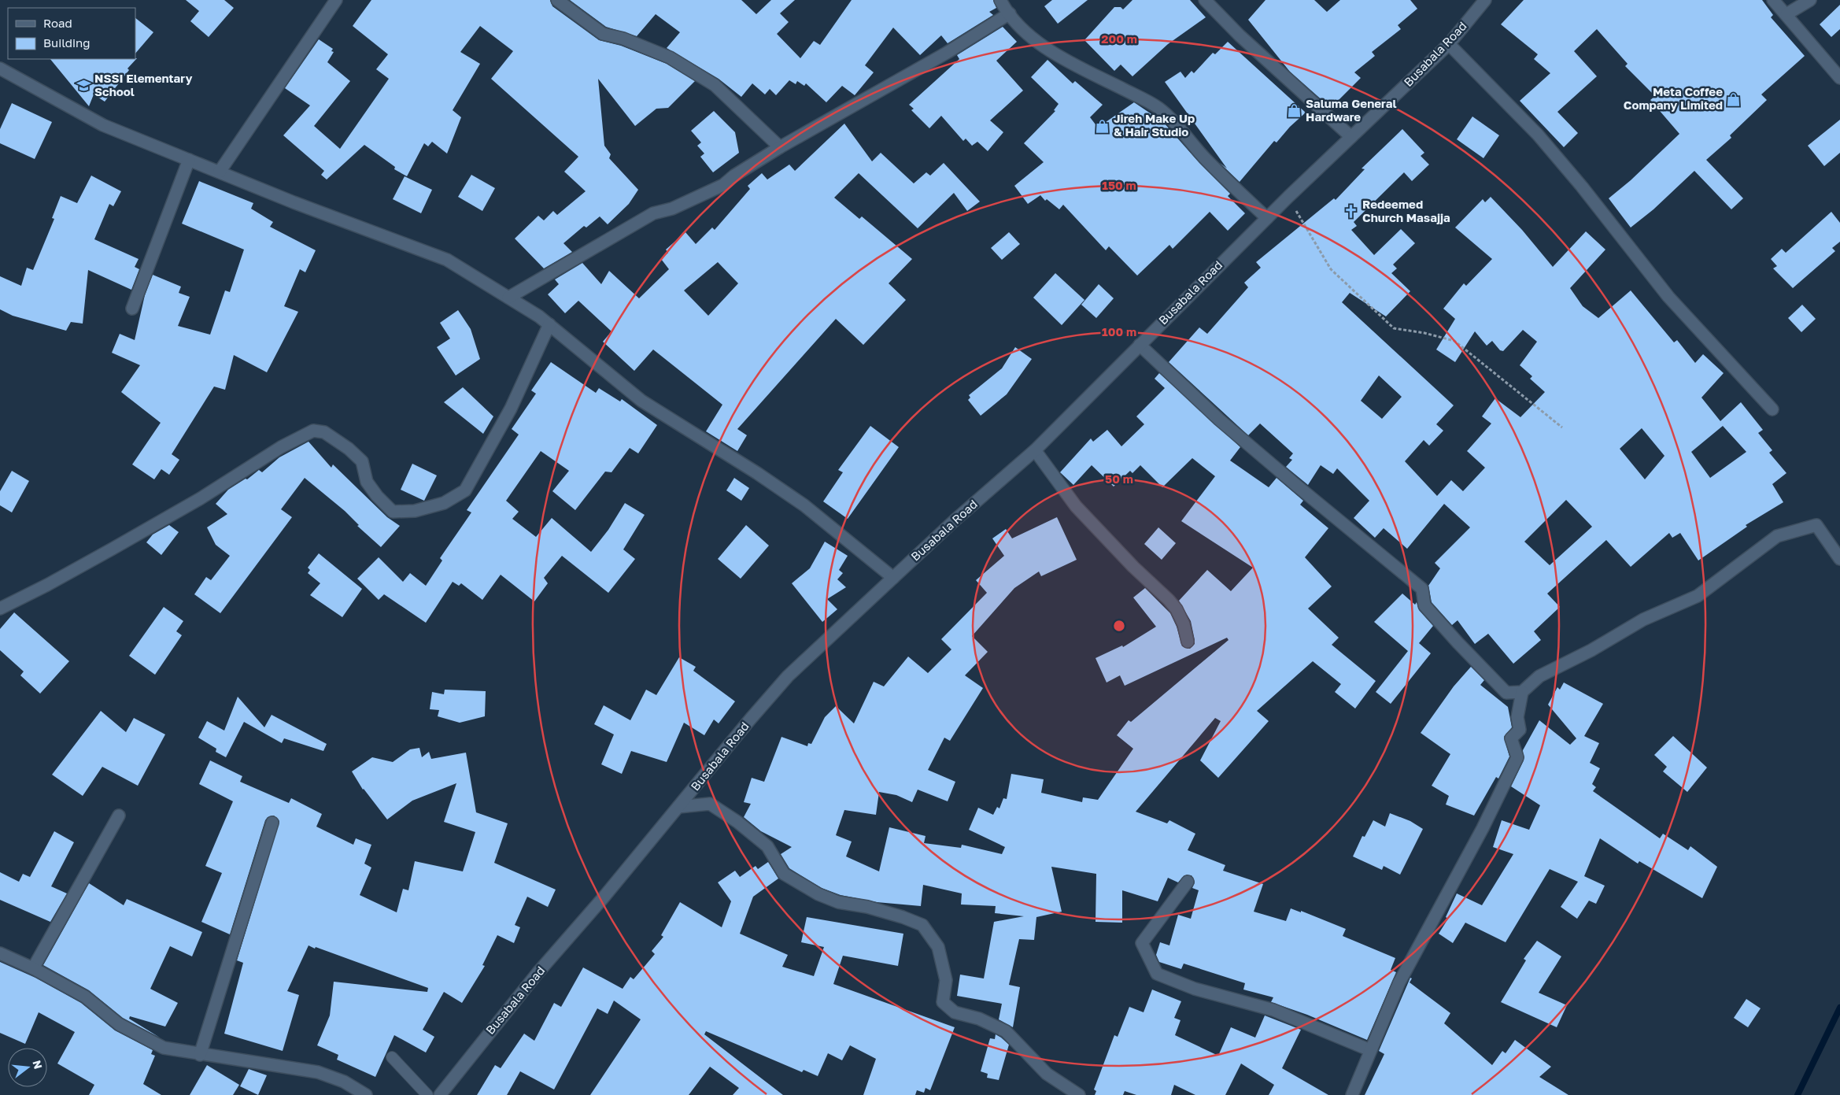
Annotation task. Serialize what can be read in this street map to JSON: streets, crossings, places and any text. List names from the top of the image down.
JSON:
{
  "streets": {
    "street": ["Busabala Road"]
  },
  "places": {
    "school or university": ["NSSI Elementary School"],
    "shop": ["Meta Coffee Company Limited", "Saluma General Hardware", "Jireh Make Up & Hair Studio"],
    "church": ["Redeemed Church Masajja"]
  },
  "legend": ["Road", "Building"],
  "north": "right",
  "rings": [
    "200 m",
    "150 m",
    "100 m",
    "50 m"
  ]
}
